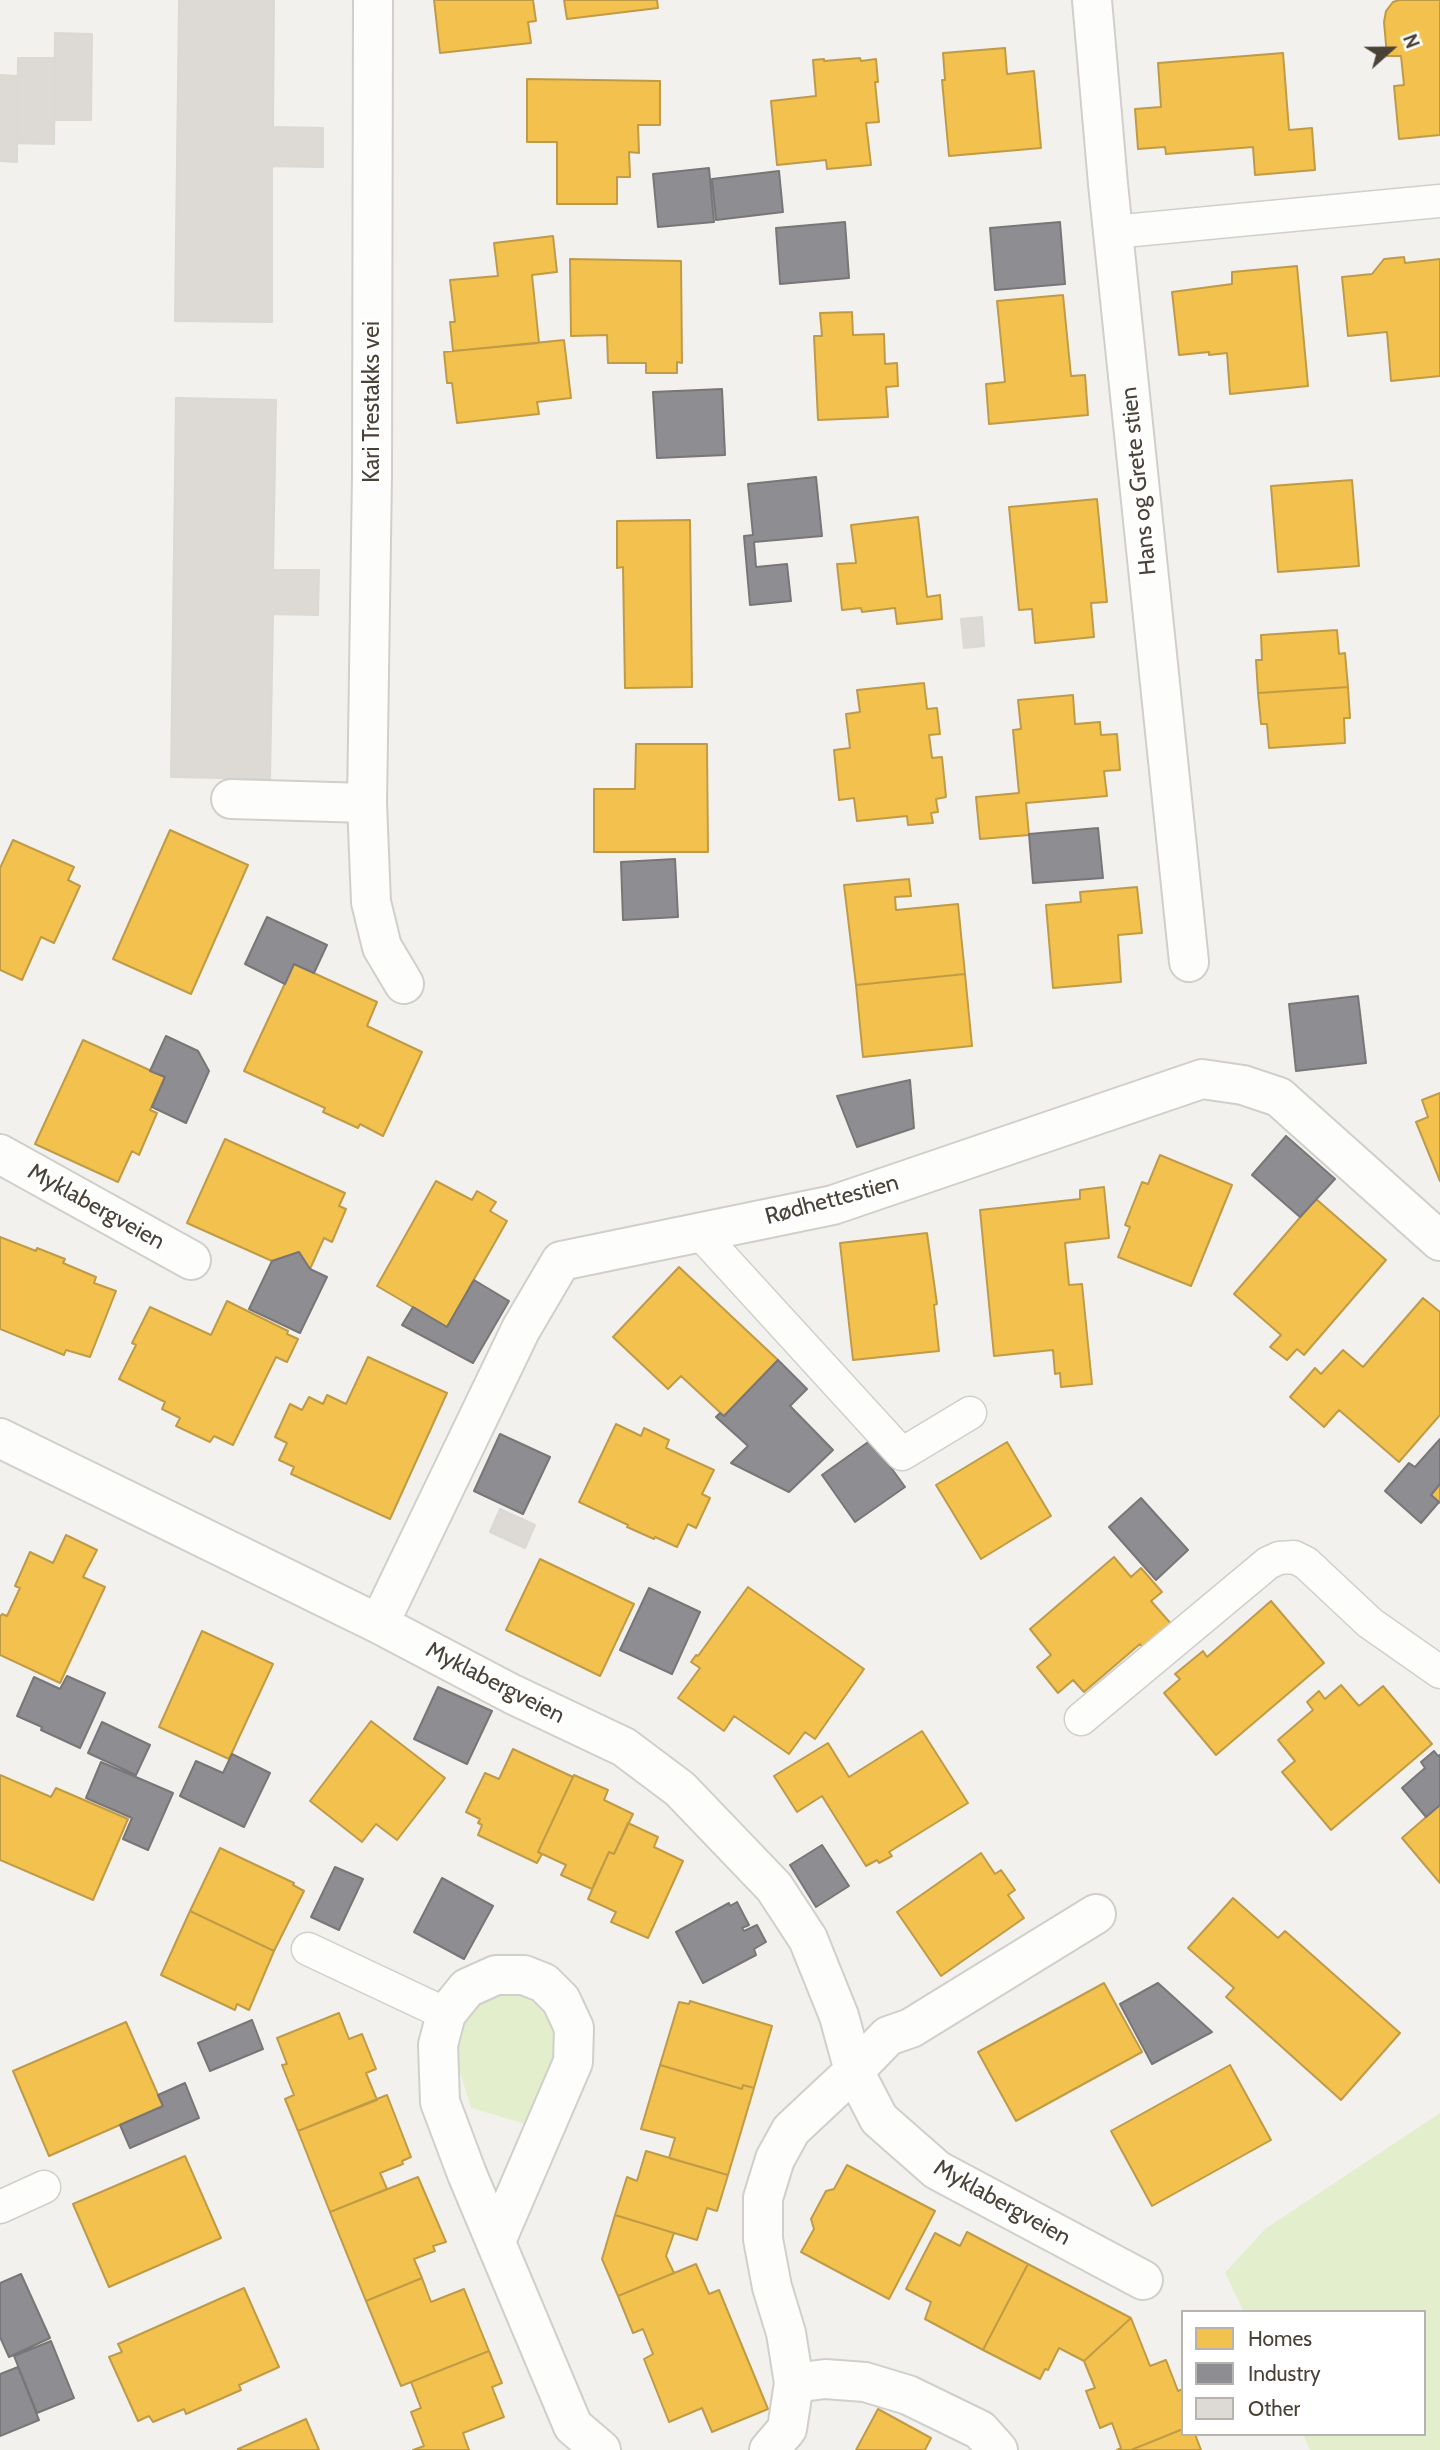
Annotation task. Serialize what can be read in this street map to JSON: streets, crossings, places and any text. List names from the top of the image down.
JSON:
{
  "streets": {
    "street": [
      "Kari Trestakks vei",
      "Hans og Grete stien",
      "Rødhettestien",
      "Myklabergveien"
    ]
  },
  "crossings": [
    ["Rødhettestien", "Myklabergveien"]
  ],
  "legend": ["Homes", "Industry", "Other"],
  "north": "right"
}
